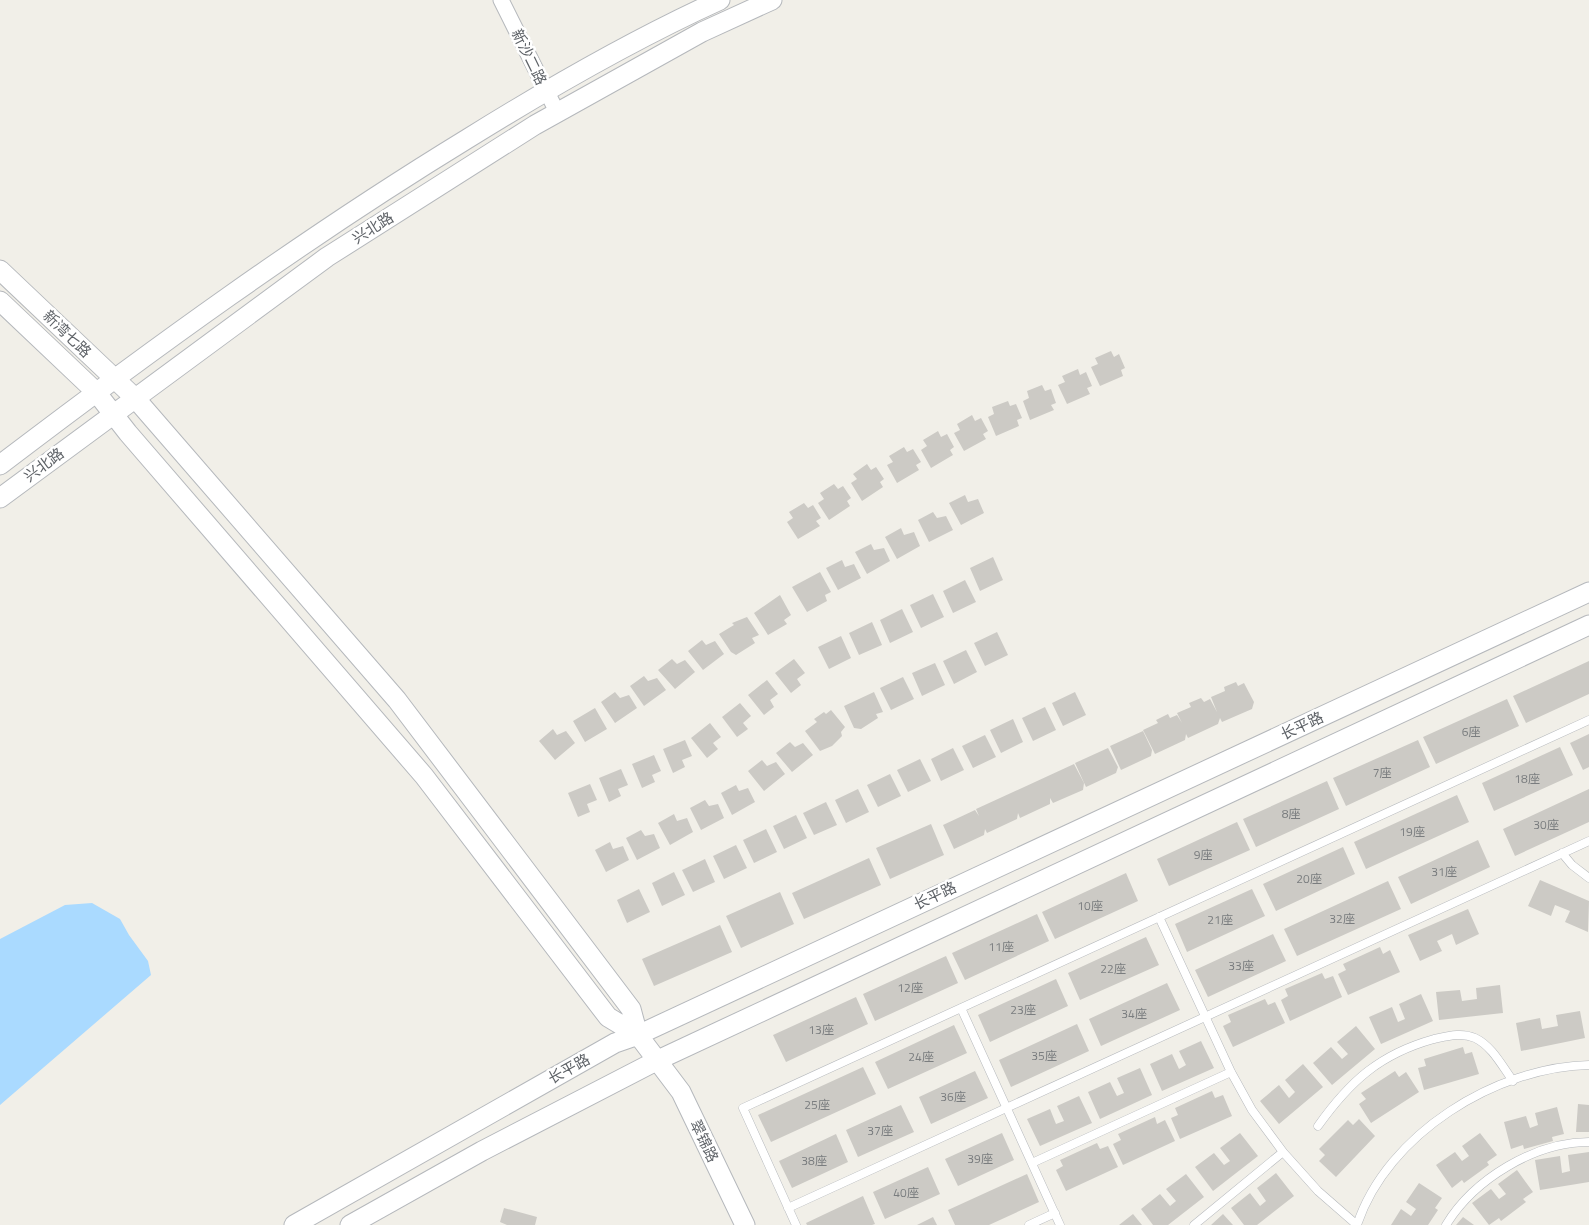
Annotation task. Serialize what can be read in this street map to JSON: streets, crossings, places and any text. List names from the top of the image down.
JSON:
{
  "streets": {
    "street": [
      "新沙二路",
      "兴北路",
      "新湾七路",
      "长平路",
      "翠锦路"
    ]
  },
  "crossings": [
    ["新沙二路", "兴北路"],
    ["兴北路", "新湾七路"],
    ["新湾七路", "长平路"],
    ["新湾七路", "翠锦路"],
    ["长平路", "翠锦路"]
  ],
  "house_numbers": [
    "6座",
    "7座",
    "18座",
    "8座",
    "30座",
    "19座",
    "9座",
    "31座",
    "20座",
    "10座",
    "32座",
    "21座",
    "11座",
    "33座",
    "22座",
    "12座",
    "23座",
    "34座",
    "13座",
    "35座",
    "24座",
    "36座",
    "25座",
    "37座",
    "39座",
    "38座",
    "40座"
  ]
}
